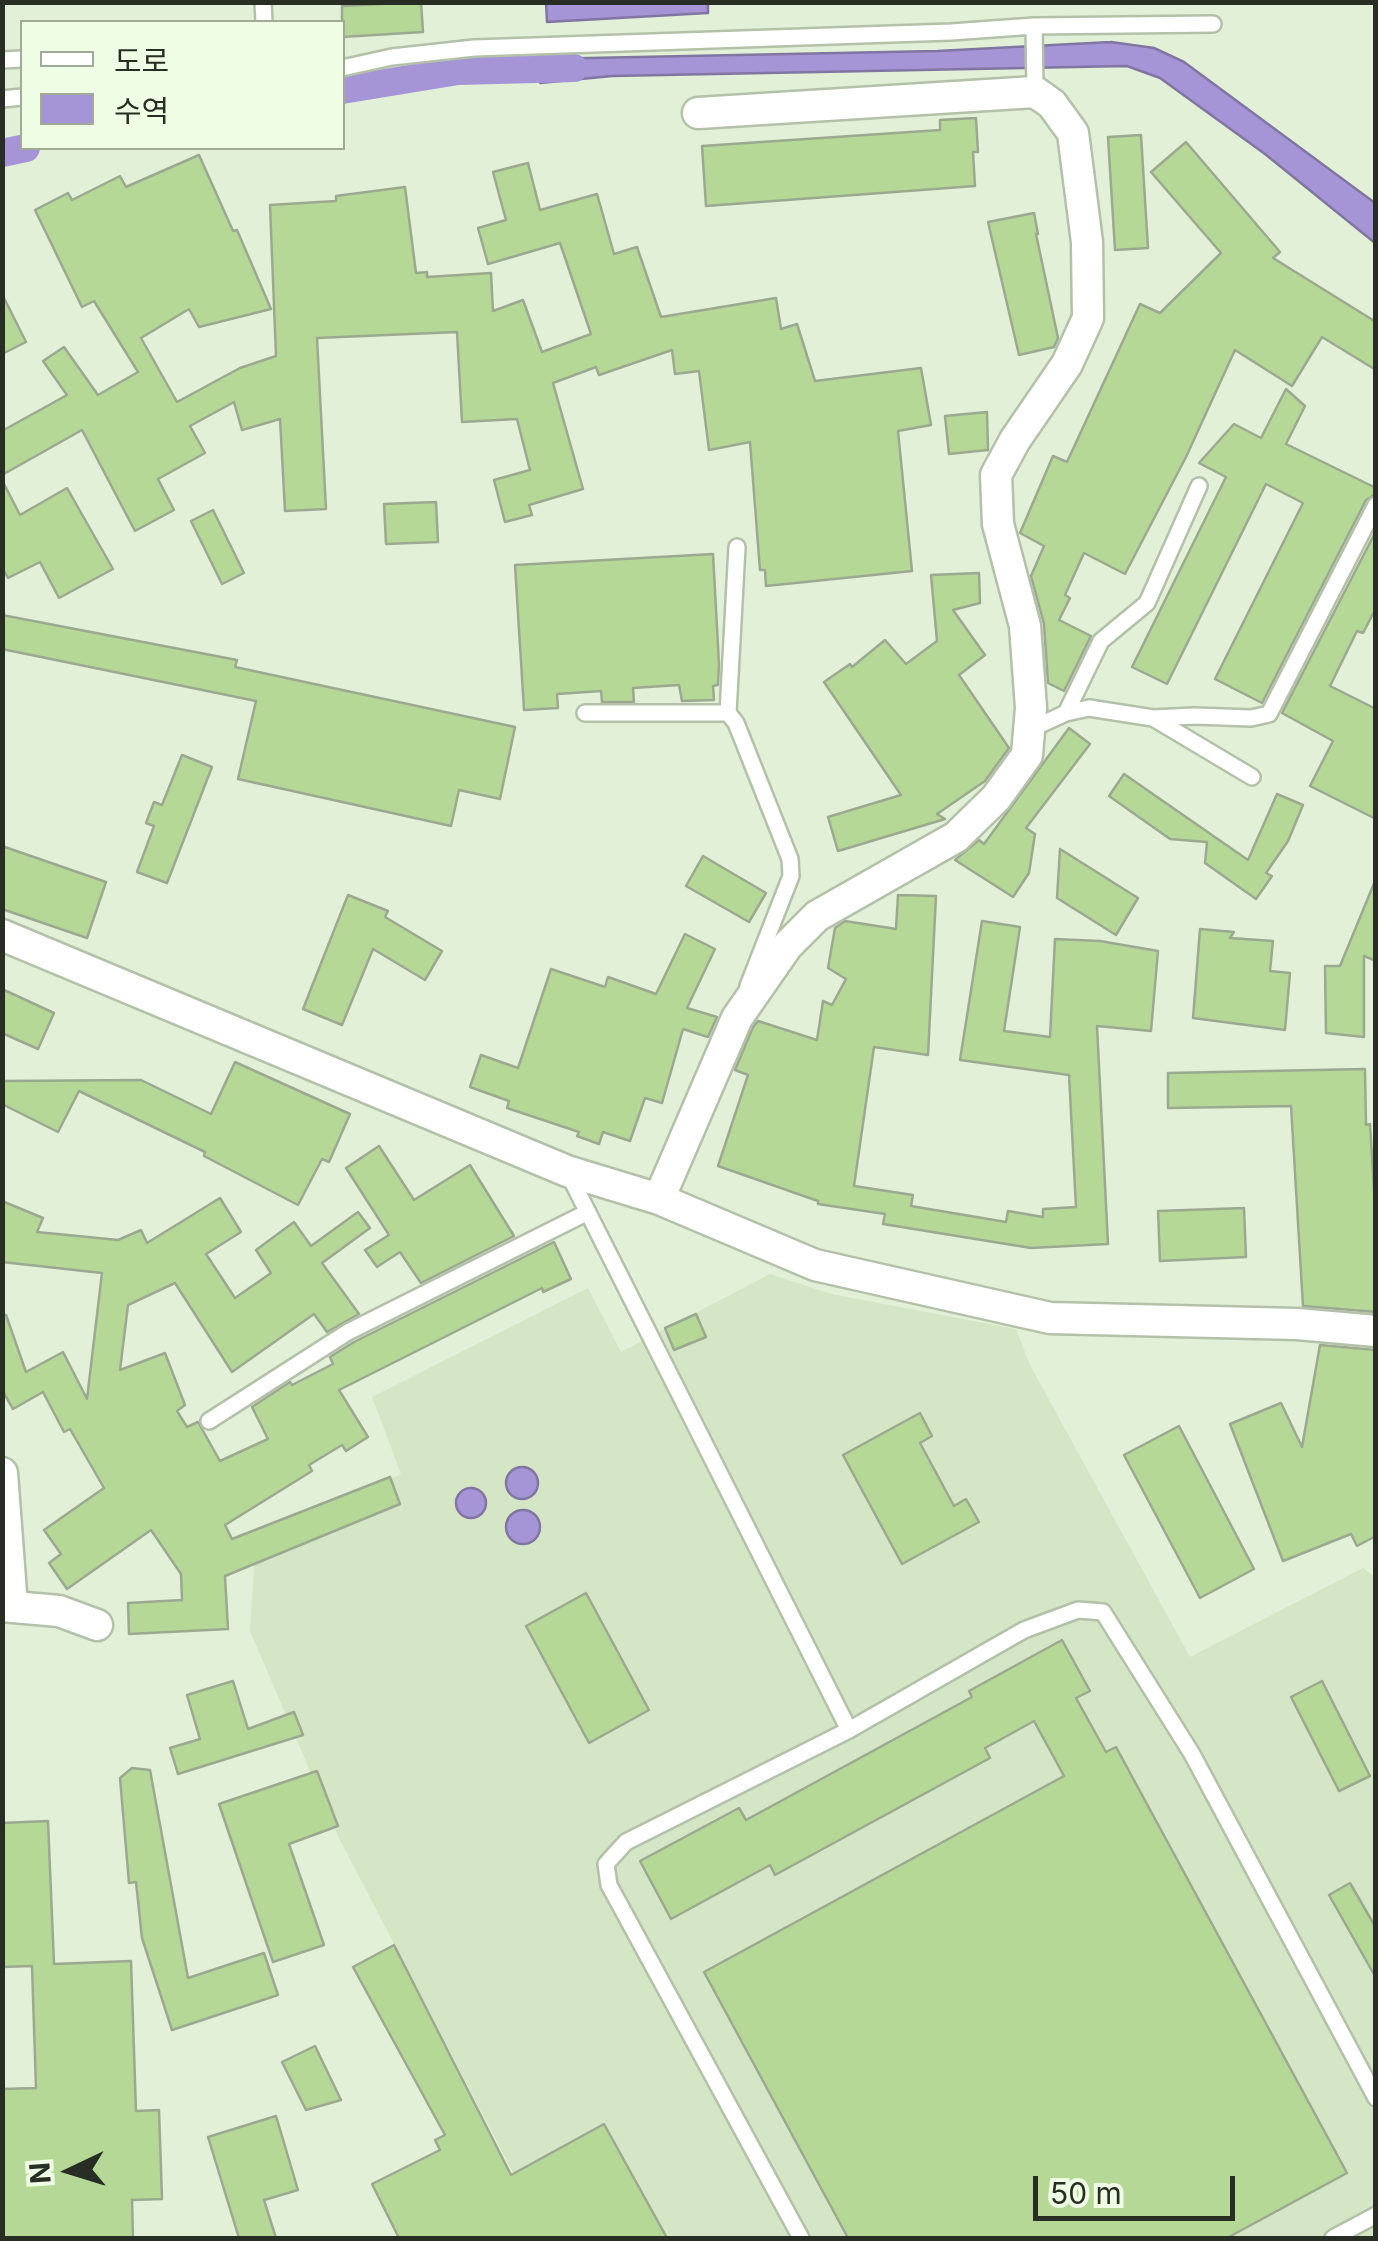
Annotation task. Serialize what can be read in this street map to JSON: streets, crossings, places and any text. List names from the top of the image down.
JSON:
{
  "legend": ["도로", "수역"],
  "scale_bar": "50 m",
  "north": "left"
}
